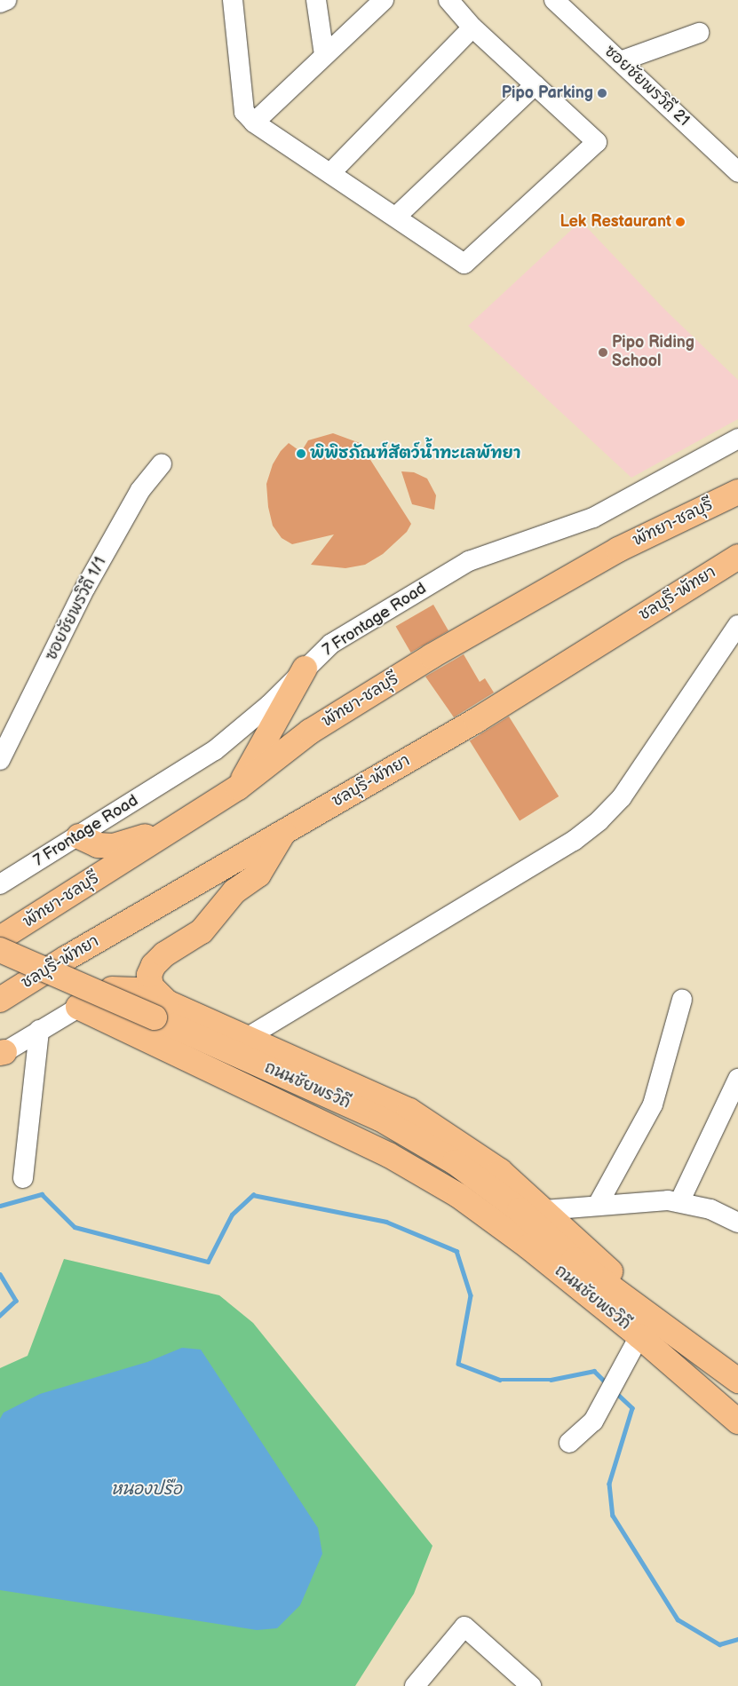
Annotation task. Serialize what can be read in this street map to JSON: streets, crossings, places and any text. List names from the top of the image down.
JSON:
{
  "streets": {
    "main road": ["พัทยา-ชลบุรี", "ชลบุรี-พัทยา", "ถนนชัยพรวิถี"],
    "street": ["ซอยชัยพรวิถี 21", "ซอยชัยพรวิถี 1/1", "7 Frontage Road"]
  },
  "water": ["หนองปรือ"],
  "places": [
    "Pipo Parking",
    "Lek Restaurant",
    "Pipo Riding School",
    "พิพิธภัณฑ์สัตว์น้ำทะเลพัทยา"
  ]
}
